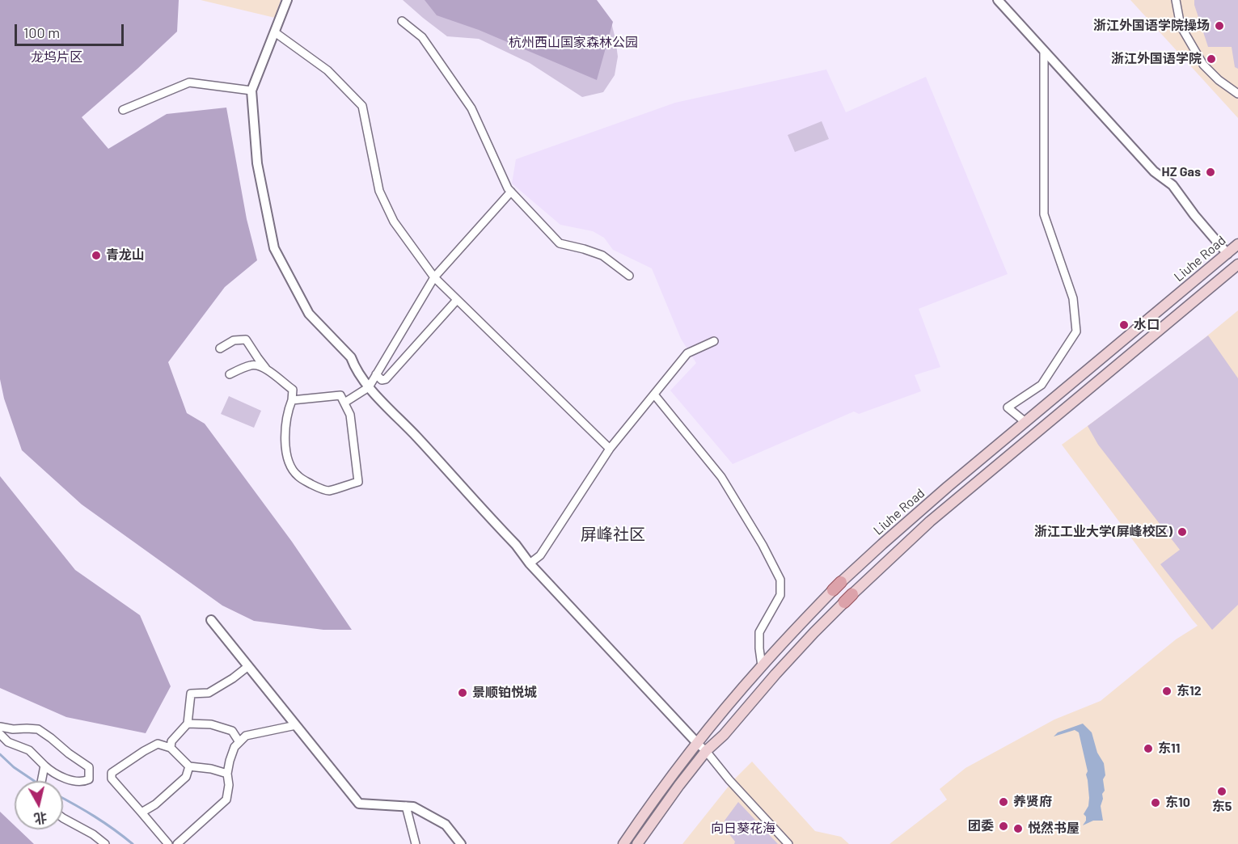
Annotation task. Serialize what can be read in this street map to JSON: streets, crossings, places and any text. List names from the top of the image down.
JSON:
{
  "streets": {
    "main road": ["Liuhe Road"]
  },
  "districts": ["屏峰社区"],
  "parks": ["杭州西山国家森林公园", "龙坞片区", "向日葵花海"],
  "places": [
    "浙江外国语学院操场",
    "浙江外国语学院",
    "HZ Gas",
    "青龙山",
    "水口",
    "浙江工业大学(屏峰校区)",
    "东12",
    "景顺铂悦城",
    "东11",
    "东5",
    "养贤府",
    "东10",
    "团委",
    "悦然书屋"
  ],
  "scale_bar": "100 m",
  "north": "bottom"
}
